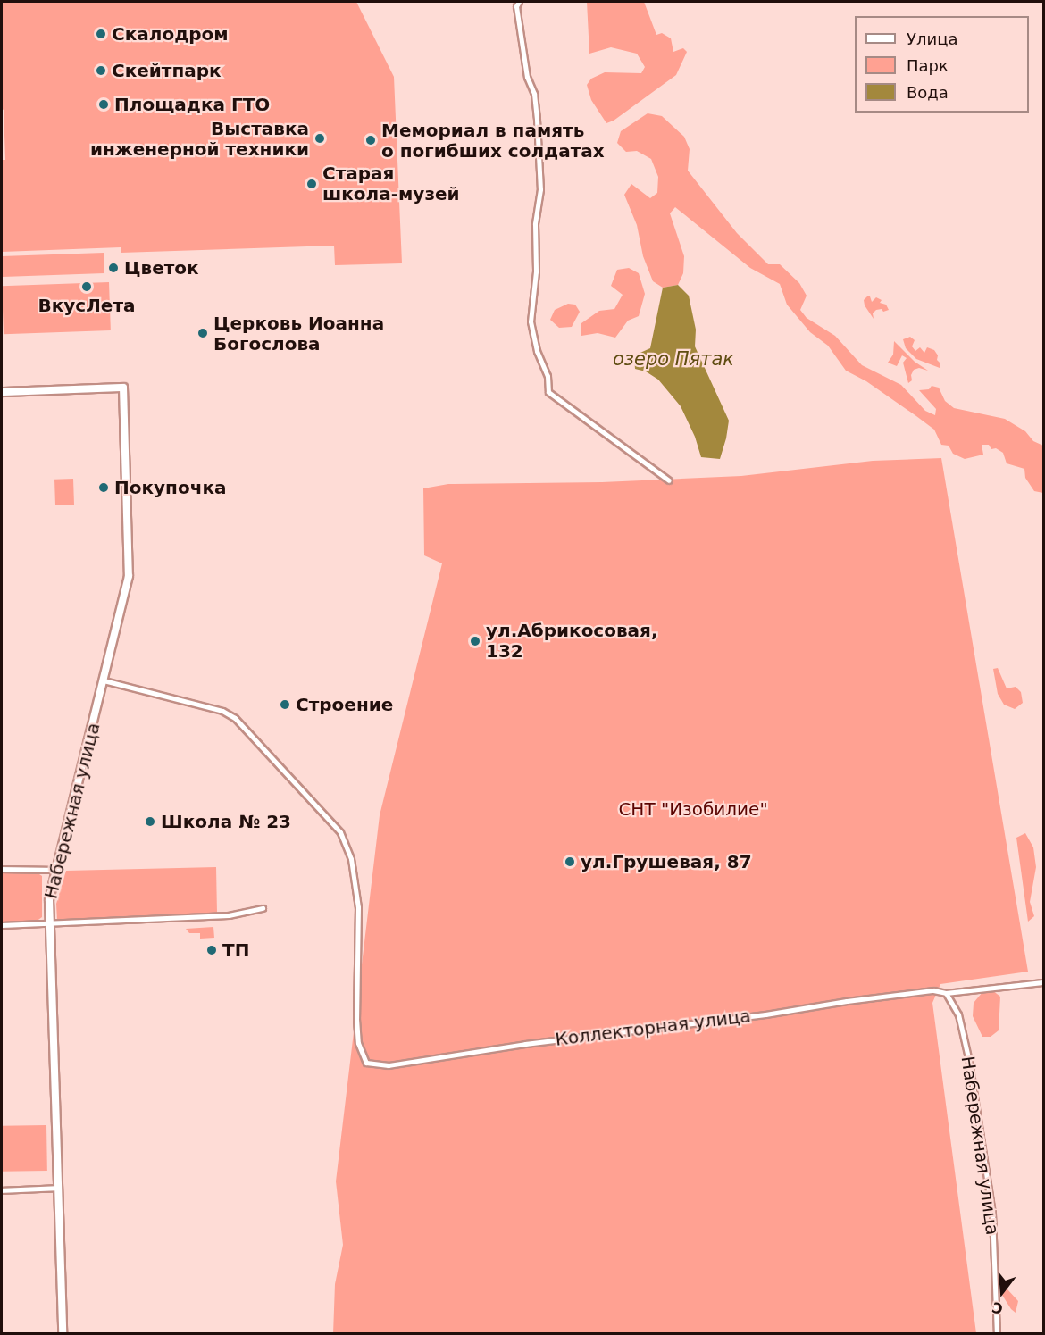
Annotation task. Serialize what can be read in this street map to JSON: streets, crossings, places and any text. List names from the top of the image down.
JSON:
{
  "streets": {
    "street": ["Набережная улица", "Коллекторная улица"]
  },
  "crossings": [
    ["Набережная улица", "Коллекторная улица"]
  ],
  "water": ["озеро Пятак"],
  "parks": ["СНТ \"Изобилие\""],
  "places": [
    "Скалодром",
    "Скейтпарк",
    "Площадка ГТО",
    "Выставка инженерной техники",
    "Мемориал в память о погибших солдатах",
    "Старая школа-музей",
    "Цветок",
    "ВкусЛета",
    "Церковь Иоанна Богослова",
    "Покупочка",
    "ул.Абрикосовая, 132",
    "Строение",
    "Школа № 23",
    "ул.Грушевая, 87",
    "ТП"
  ],
  "legend": ["Улица", "Парк", "Вода"],
  "north": "bottom"
}
